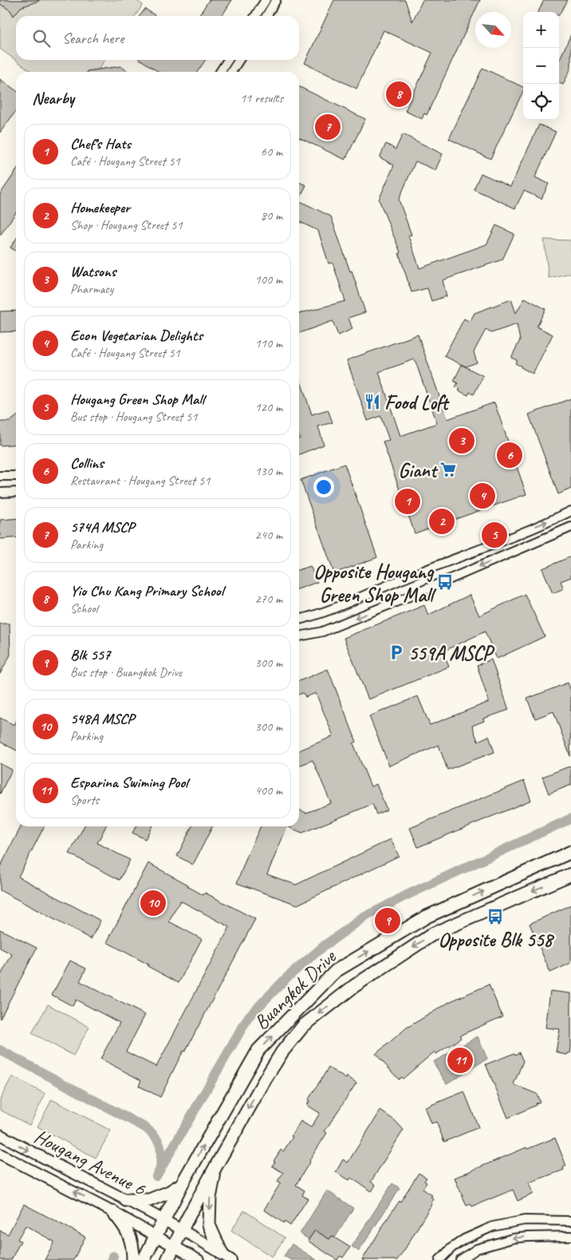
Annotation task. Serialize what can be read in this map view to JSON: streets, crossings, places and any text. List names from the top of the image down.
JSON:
{
  "streets": {
    "main road": ["Buangkok Drive"],
    "street": ["Hougang Avenue 6"]
  },
  "crossings": [
    ["Buangkok Drive", "Hougang Avenue 6"]
  ],
  "places": {
    "restaurant": ["Food Loft"],
    "supermarket": ["Giant"],
    "bus stop": ["Opposite Hougang Green Shop Mall", "Opposite Blk 558"],
    "parking": ["559A MSCP"]
  },
  "north": "bottom right",
  "page": {
    "map_buttons": ["+", "−"],
    "search": "Search here",
    "heading": ["Nearby", "11 results"],
    "pins": [
      "8",
      "7",
      "3",
      "6",
      "4",
      "1",
      "2",
      "5",
      "10",
      "9",
      "11"
    ],
    "list": [
      {
        "mark": "1",
        "name": "Chef’s Hats",
        "note": "Café · Hougang Street 51",
        "value": "60 m"
      },
      {
        "mark": "2",
        "name": "Homekeeper",
        "note": "Shop · Hougang Street 51",
        "value": "80 m"
      },
      {
        "mark": "3",
        "name": "Watsons",
        "note": "Pharmacy",
        "value": "100 m"
      },
      {
        "mark": "4",
        "name": "Econ Vegetarian Delights",
        "note": "Café · Hougang Street 51",
        "value": "110 m"
      },
      {
        "mark": "5",
        "name": "Hougang Green Shop Mall",
        "note": "Bus stop · Hougang Street 51",
        "value": "120 m"
      },
      {
        "mark": "6",
        "name": "Collins",
        "note": "Restaurant · Hougang Street 51",
        "value": "130 m"
      },
      {
        "mark": "7",
        "name": "574A MSCP",
        "note": "Parking",
        "value": "240 m"
      },
      {
        "mark": "8",
        "name": "Yio Chu Kang Primary School",
        "note": "School",
        "value": "270 m"
      },
      {
        "mark": "9",
        "name": "Blk 557",
        "note": "Bus stop · Buangkok Drive",
        "value": "300 m"
      },
      {
        "mark": "10",
        "name": "548A MSCP",
        "note": "Parking",
        "value": "300 m"
      },
      {
        "mark": "11",
        "name": "Esparina Swiming Pool",
        "note": "Sports",
        "value": "400 m"
      }
    ]
  }
}
